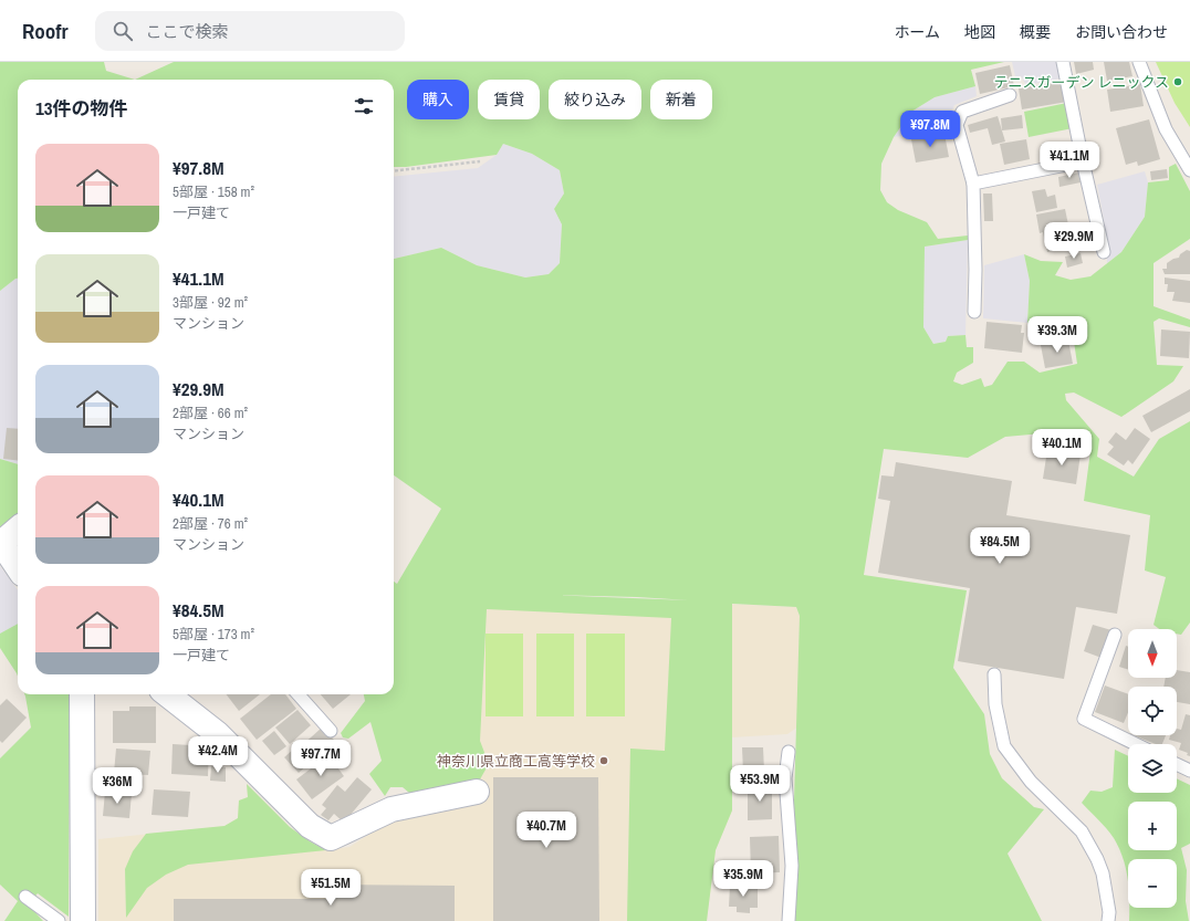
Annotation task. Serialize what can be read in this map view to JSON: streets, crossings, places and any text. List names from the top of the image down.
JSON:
{
  "places": ["テニスガーデン レニックス", "神奈川県立商工高等学校"],
  "north": "bottom",
  "page": {
    "header": "Roofr",
    "search": "ここで検索",
    "nav": [
      "ホーム",
      "地図",
      "概要",
      "お問い合わせ"
    ],
    "chip": [
      "購入",
      "賃貸",
      "絞り込み",
      "新着"
    ],
    "heading": "13件の物件",
    "price": [
      "¥97.8M",
      "¥41.1M",
      "¥29.9M",
      "¥39.3M",
      "¥40.1M",
      "¥84.5M",
      "¥42.4M",
      "¥97.7M",
      "¥53.9M",
      "¥36M",
      "¥40.7M",
      "¥35.9M",
      "¥51.5M"
    ],
    "list": [
      {
        "name": "¥97.8M",
        "note": "5部屋 · 158 m² · 一戸建て"
      },
      {
        "name": "¥41.1M",
        "note": "3部屋 · 92 m² · マンション"
      },
      {
        "name": "¥29.9M",
        "note": "2部屋 · 66 m² · マンション"
      },
      {
        "name": "¥40.1M",
        "note": "2部屋 · 76 m² · マンション"
      },
      {
        "name": "¥84.5M",
        "note": "5部屋 · 173 m² · 一戸建て"
      }
    ],
    "map_buttons": ["+", "−"]
  }
}
